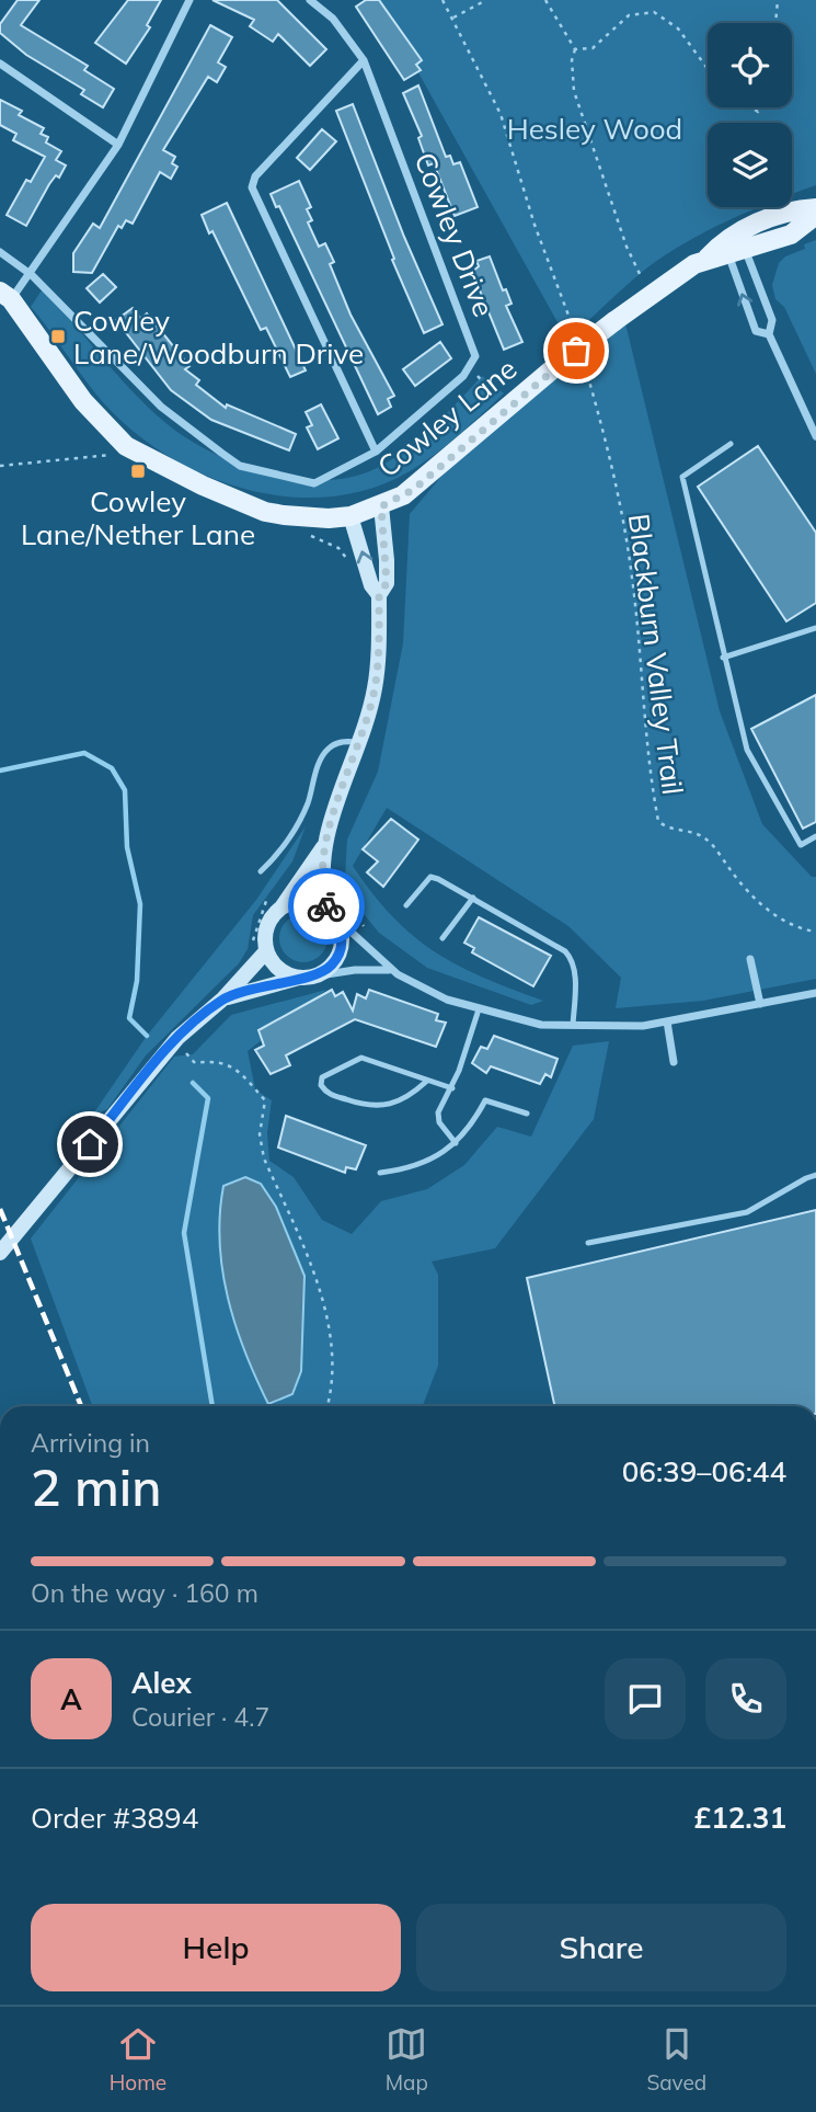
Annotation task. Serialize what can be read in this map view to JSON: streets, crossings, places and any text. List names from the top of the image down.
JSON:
{
  "streets": {
    "main road": ["Cowley Lane"],
    "street": ["Cowley Drive"],
    "path": ["Blackburn Valley Trail"]
  },
  "parks": ["Hesley Wood"],
  "places": {
    "transit": ["Cowley Lane/Woodburn Drive", "Cowley Lane/Nether Lane"]
  },
  "page": {
    "heading": ["2 min", "Arriving in", "06:39–06:44"],
    "panel": [
      "Alex",
      "Courier · 4.7",
      "Order #3894",
      "£12.31"
    ],
    "bar": "On the way · 160 m",
    "round": "A",
    "buttons": ["Help", "Share"],
    "tabs": ["Home", "Map", "Saved"]
  }
}
